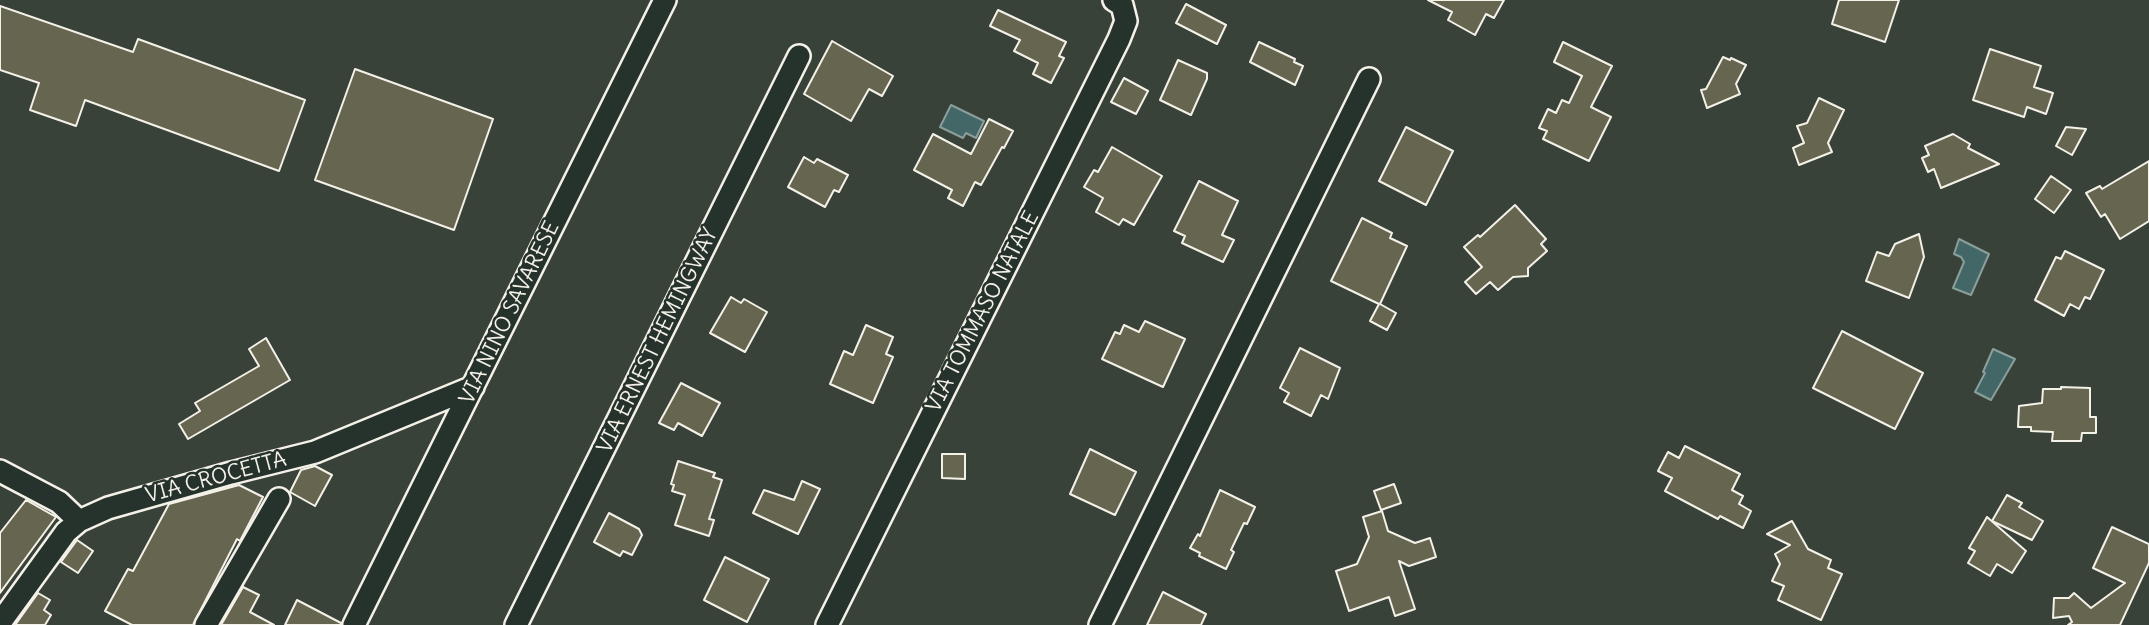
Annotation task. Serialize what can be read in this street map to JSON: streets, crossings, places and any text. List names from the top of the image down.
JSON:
{
  "streets": {
    "street": [
      "VIA TOMMASO NATALE",
      "VIA NINO SAVARESE",
      "VIA ERNEST HEMINGWAY",
      "VIA CROCETTA"
    ]
  },
  "crossings": [
    ["VIA NINO SAVARESE", "VIA CROCETTA"]
  ]
}
